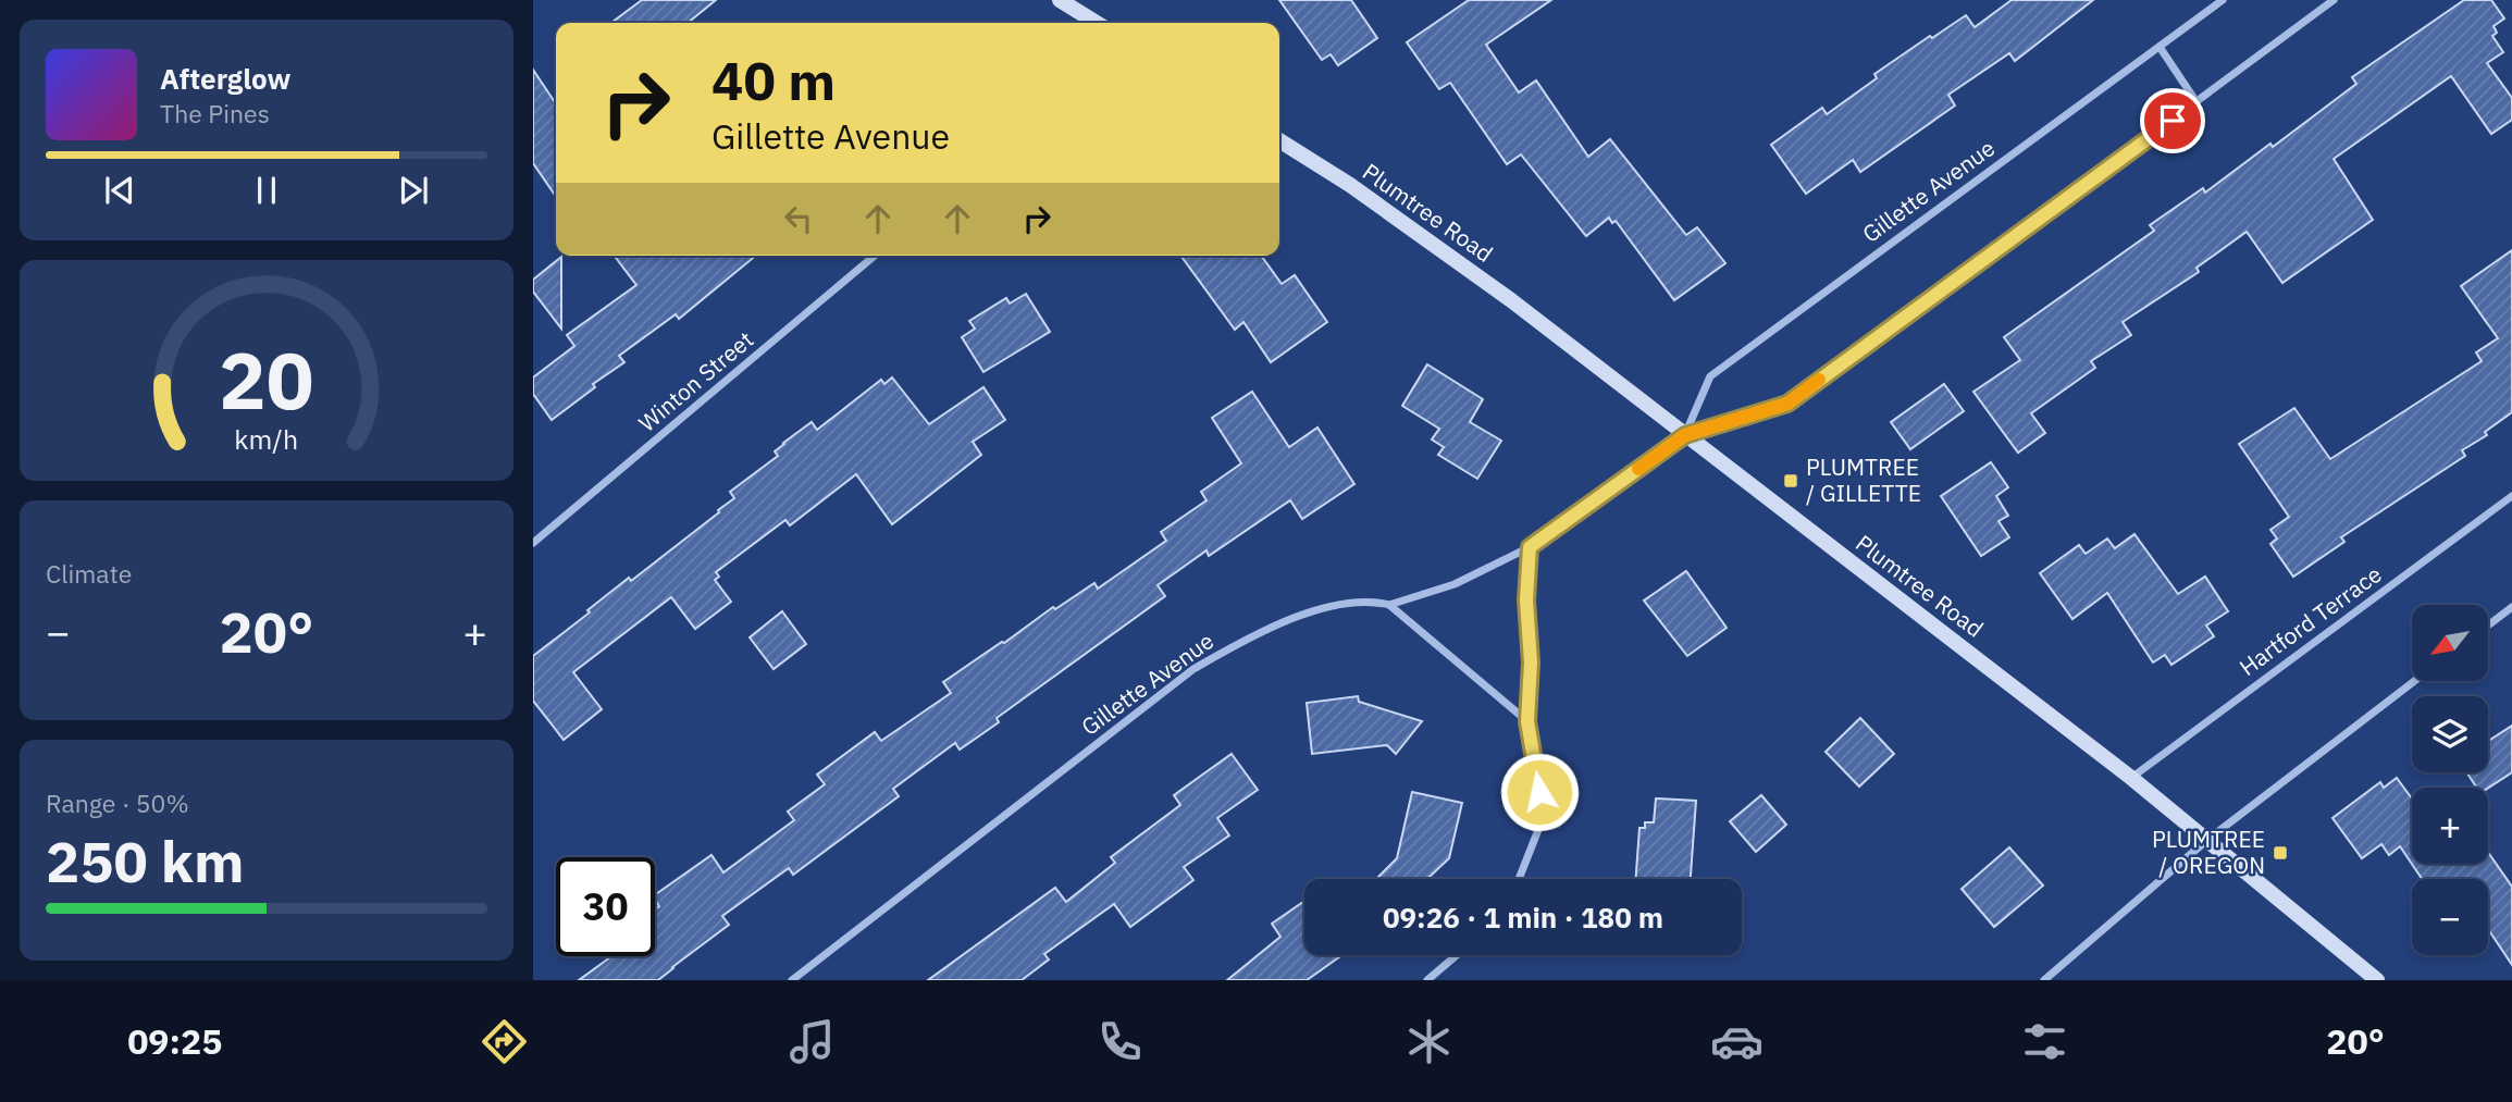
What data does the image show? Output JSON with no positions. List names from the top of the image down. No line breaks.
{"streets":{"street":["Gillette Avenue","Plumtree Road","Winton Street","Hartford Terrace"]},"crossings":[["Gillette Avenue","Plumtree Road"],["Plumtree Road","Hartford Terrace"]],"places":{"transit":["PLUMTREE / GILLETTE","PLUMTREE / OREGON"]},"north":"bottom left","page":{"turn":["40 m","Gillette Avenue"],"song":["Afterglow","The Pines"],"tile":["Climate",["Range · 50%","250 km"]],"heat":["−","20°","+"],"map_buttons":["+","−"],"limit":"30","trip":"09:26 · 1 min · 180 m","tabs":["09:25","20°"],"gauge":["20","km/h"]}}
